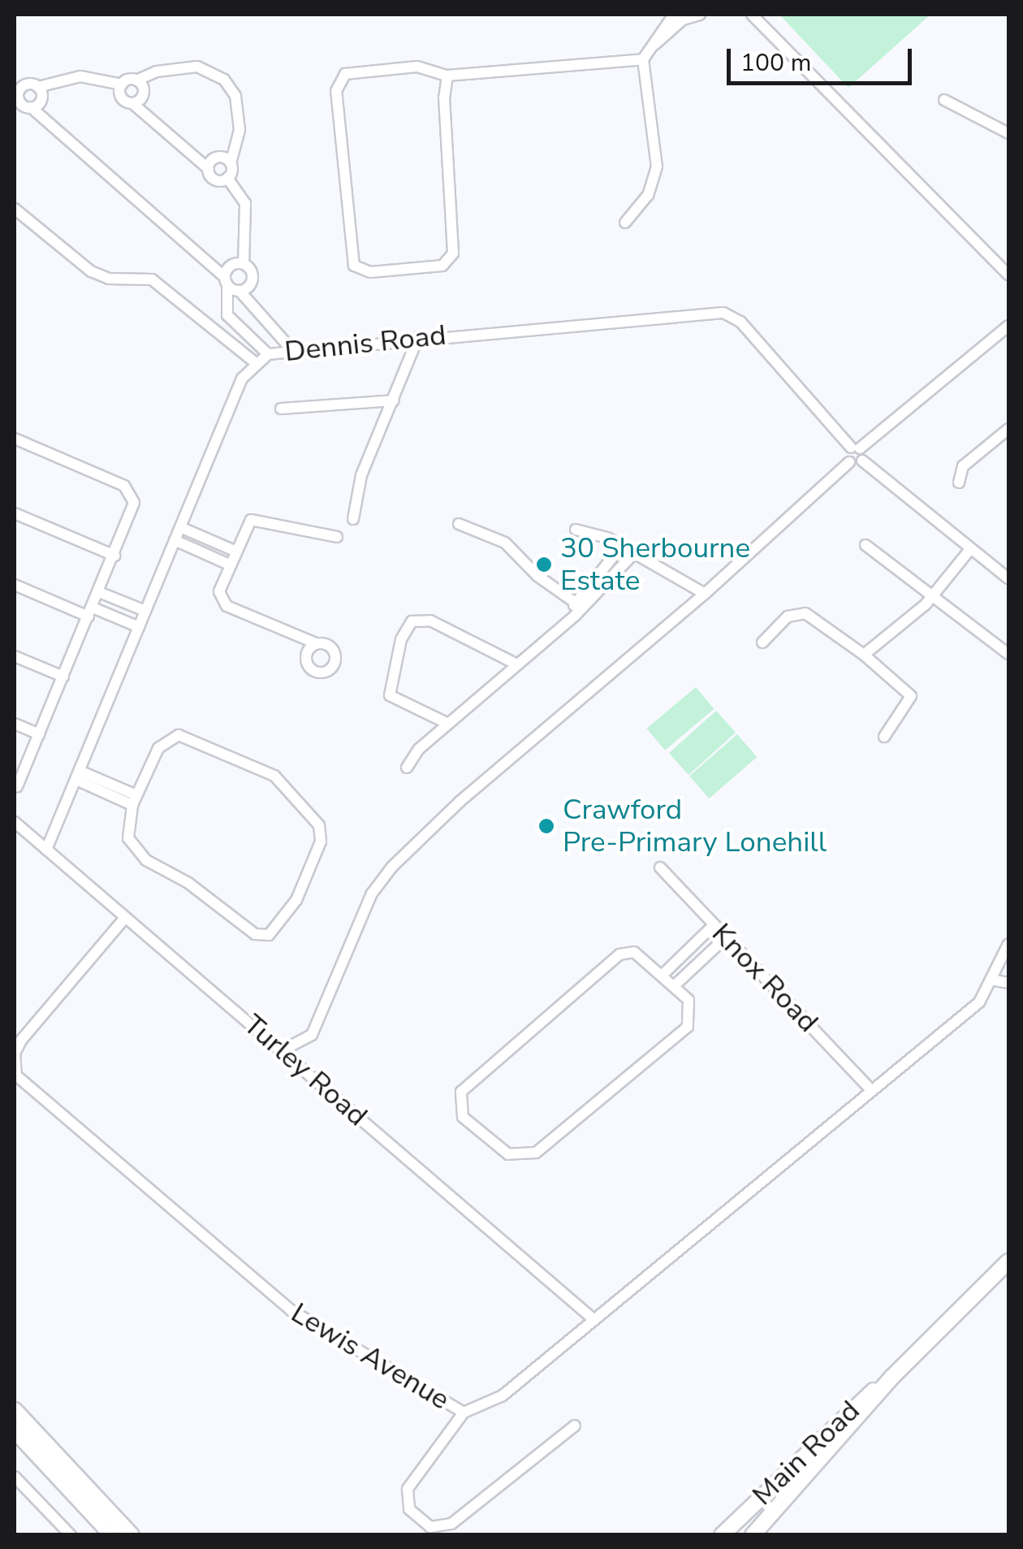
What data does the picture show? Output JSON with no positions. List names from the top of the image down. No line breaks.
{"streets":{"main road":["Main Road"],"street":["Dennis Road","Knox Road","Turley Road","Lewis Avenue"]},"crossings":[["Dennis Road","Turley Road"],["Knox Road","Lewis Avenue"],["Turley Road","Lewis Avenue"]],"places":["30 Sherbourne Estate","Crawford Pre-Primary Lonehill"],"scale_bar":"100 m"}
